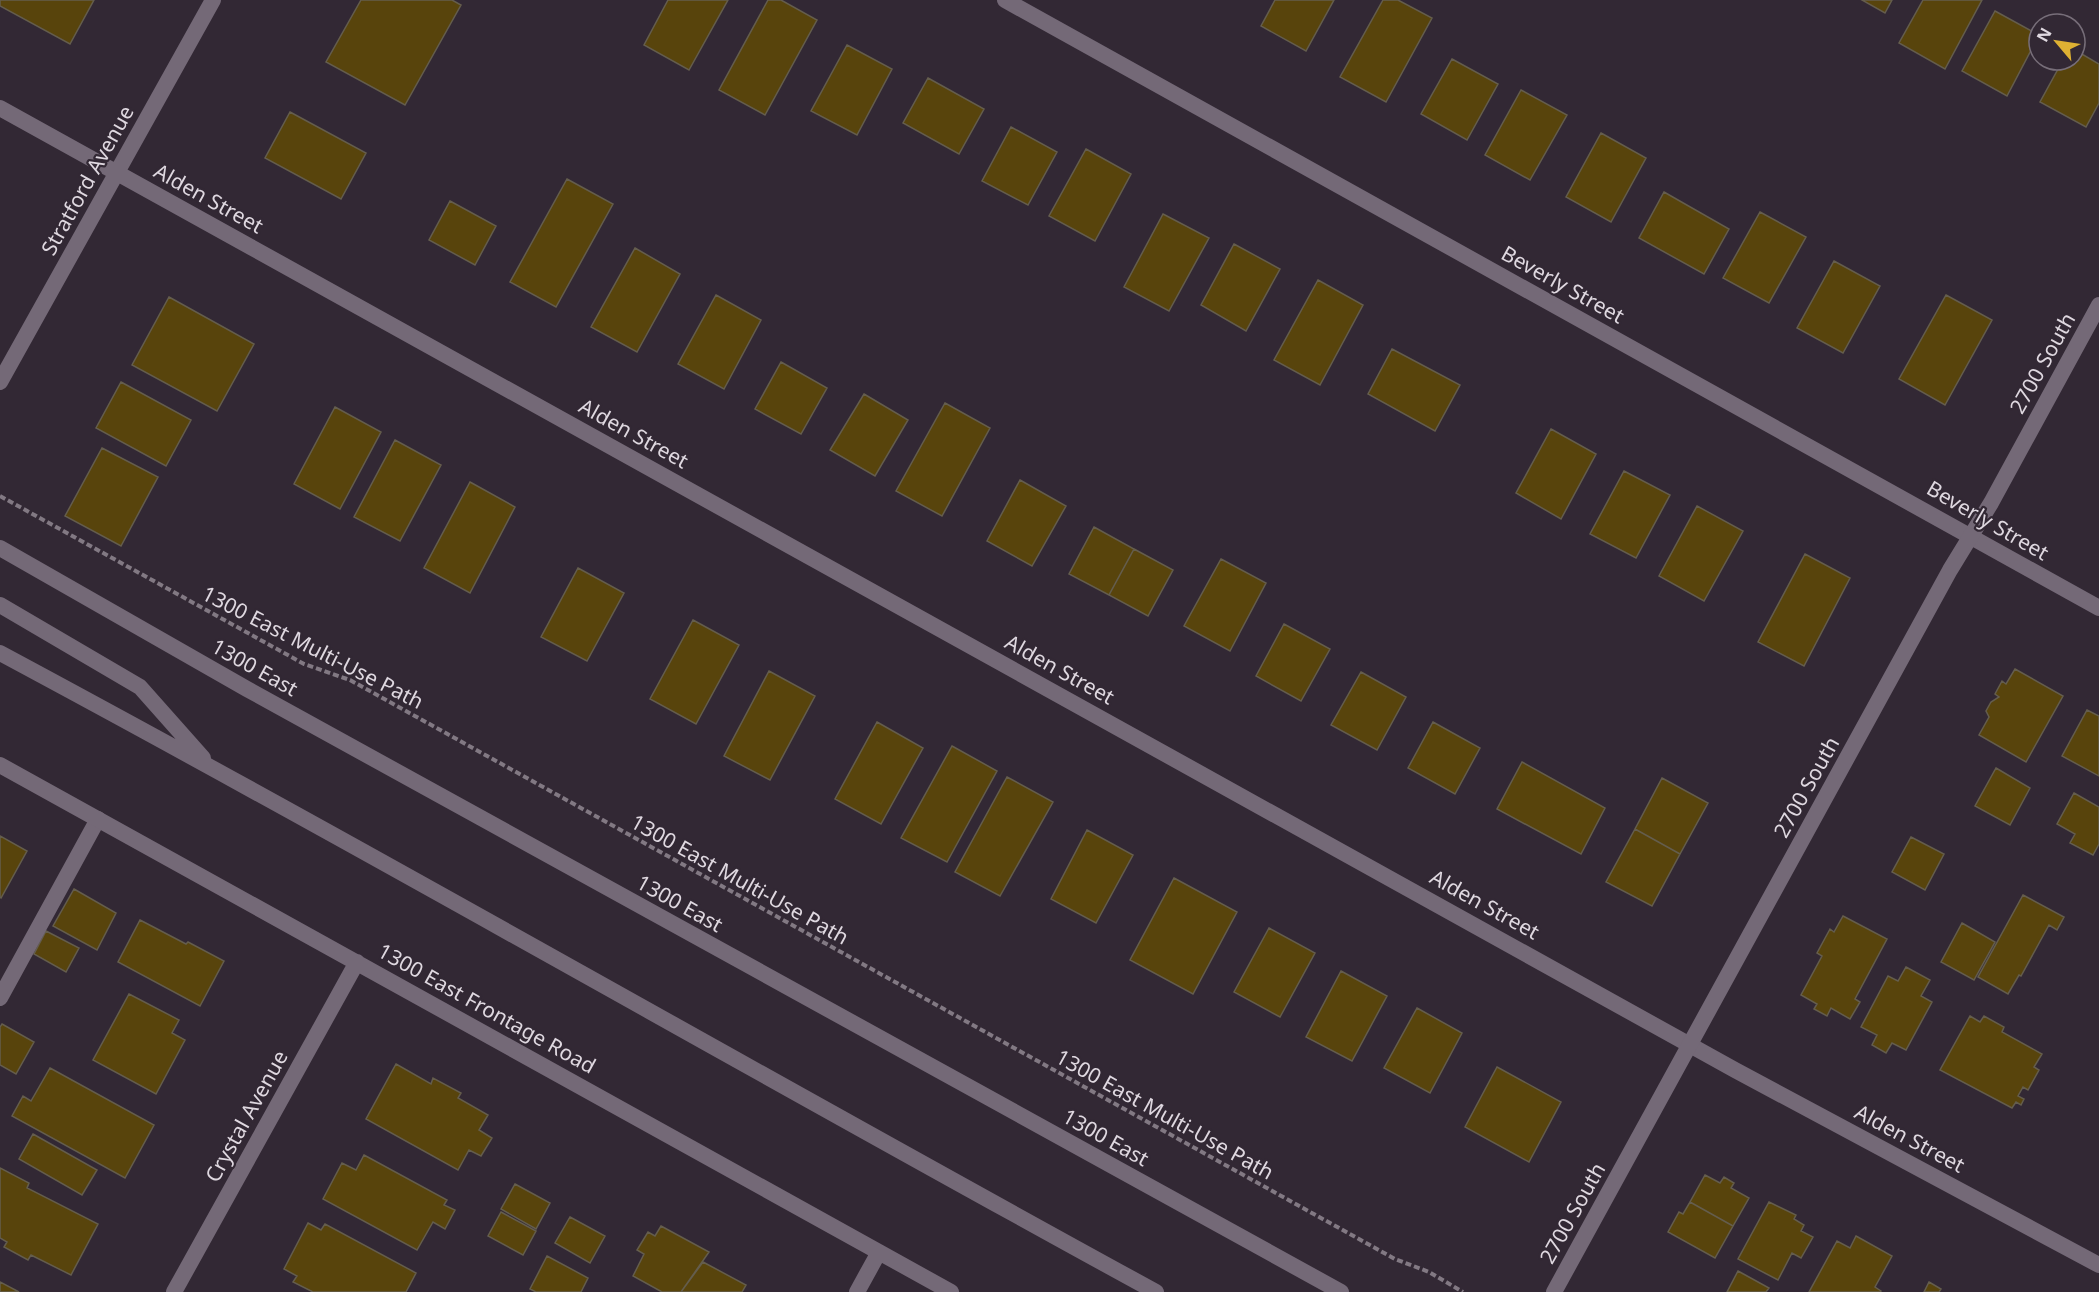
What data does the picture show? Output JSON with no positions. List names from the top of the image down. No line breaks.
{"streets":{"street":["Stratford Avenue","Alden Street","Beverly Street","2700 South","1300 East","1300 East Frontage Road","Crystal Avenue"],"path":["1300 East Multi-Use Path"]},"crossings":[["Stratford Avenue","Alden Street"],["Alden Street","2700 South"],["Beverly Street","2700 South"],["1300 East Frontage Road","Crystal Avenue"]],"north":"top left"}
